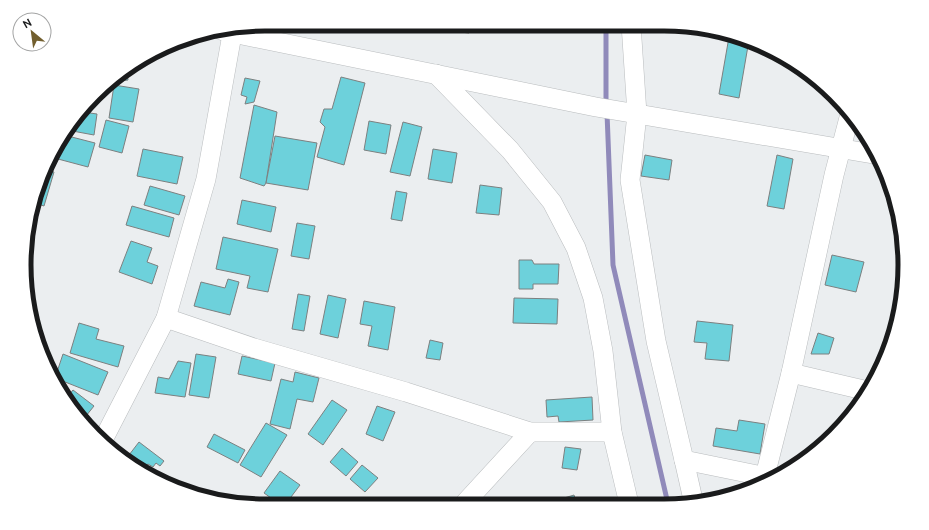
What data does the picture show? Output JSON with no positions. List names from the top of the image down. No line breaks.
{"north":"top left"}
